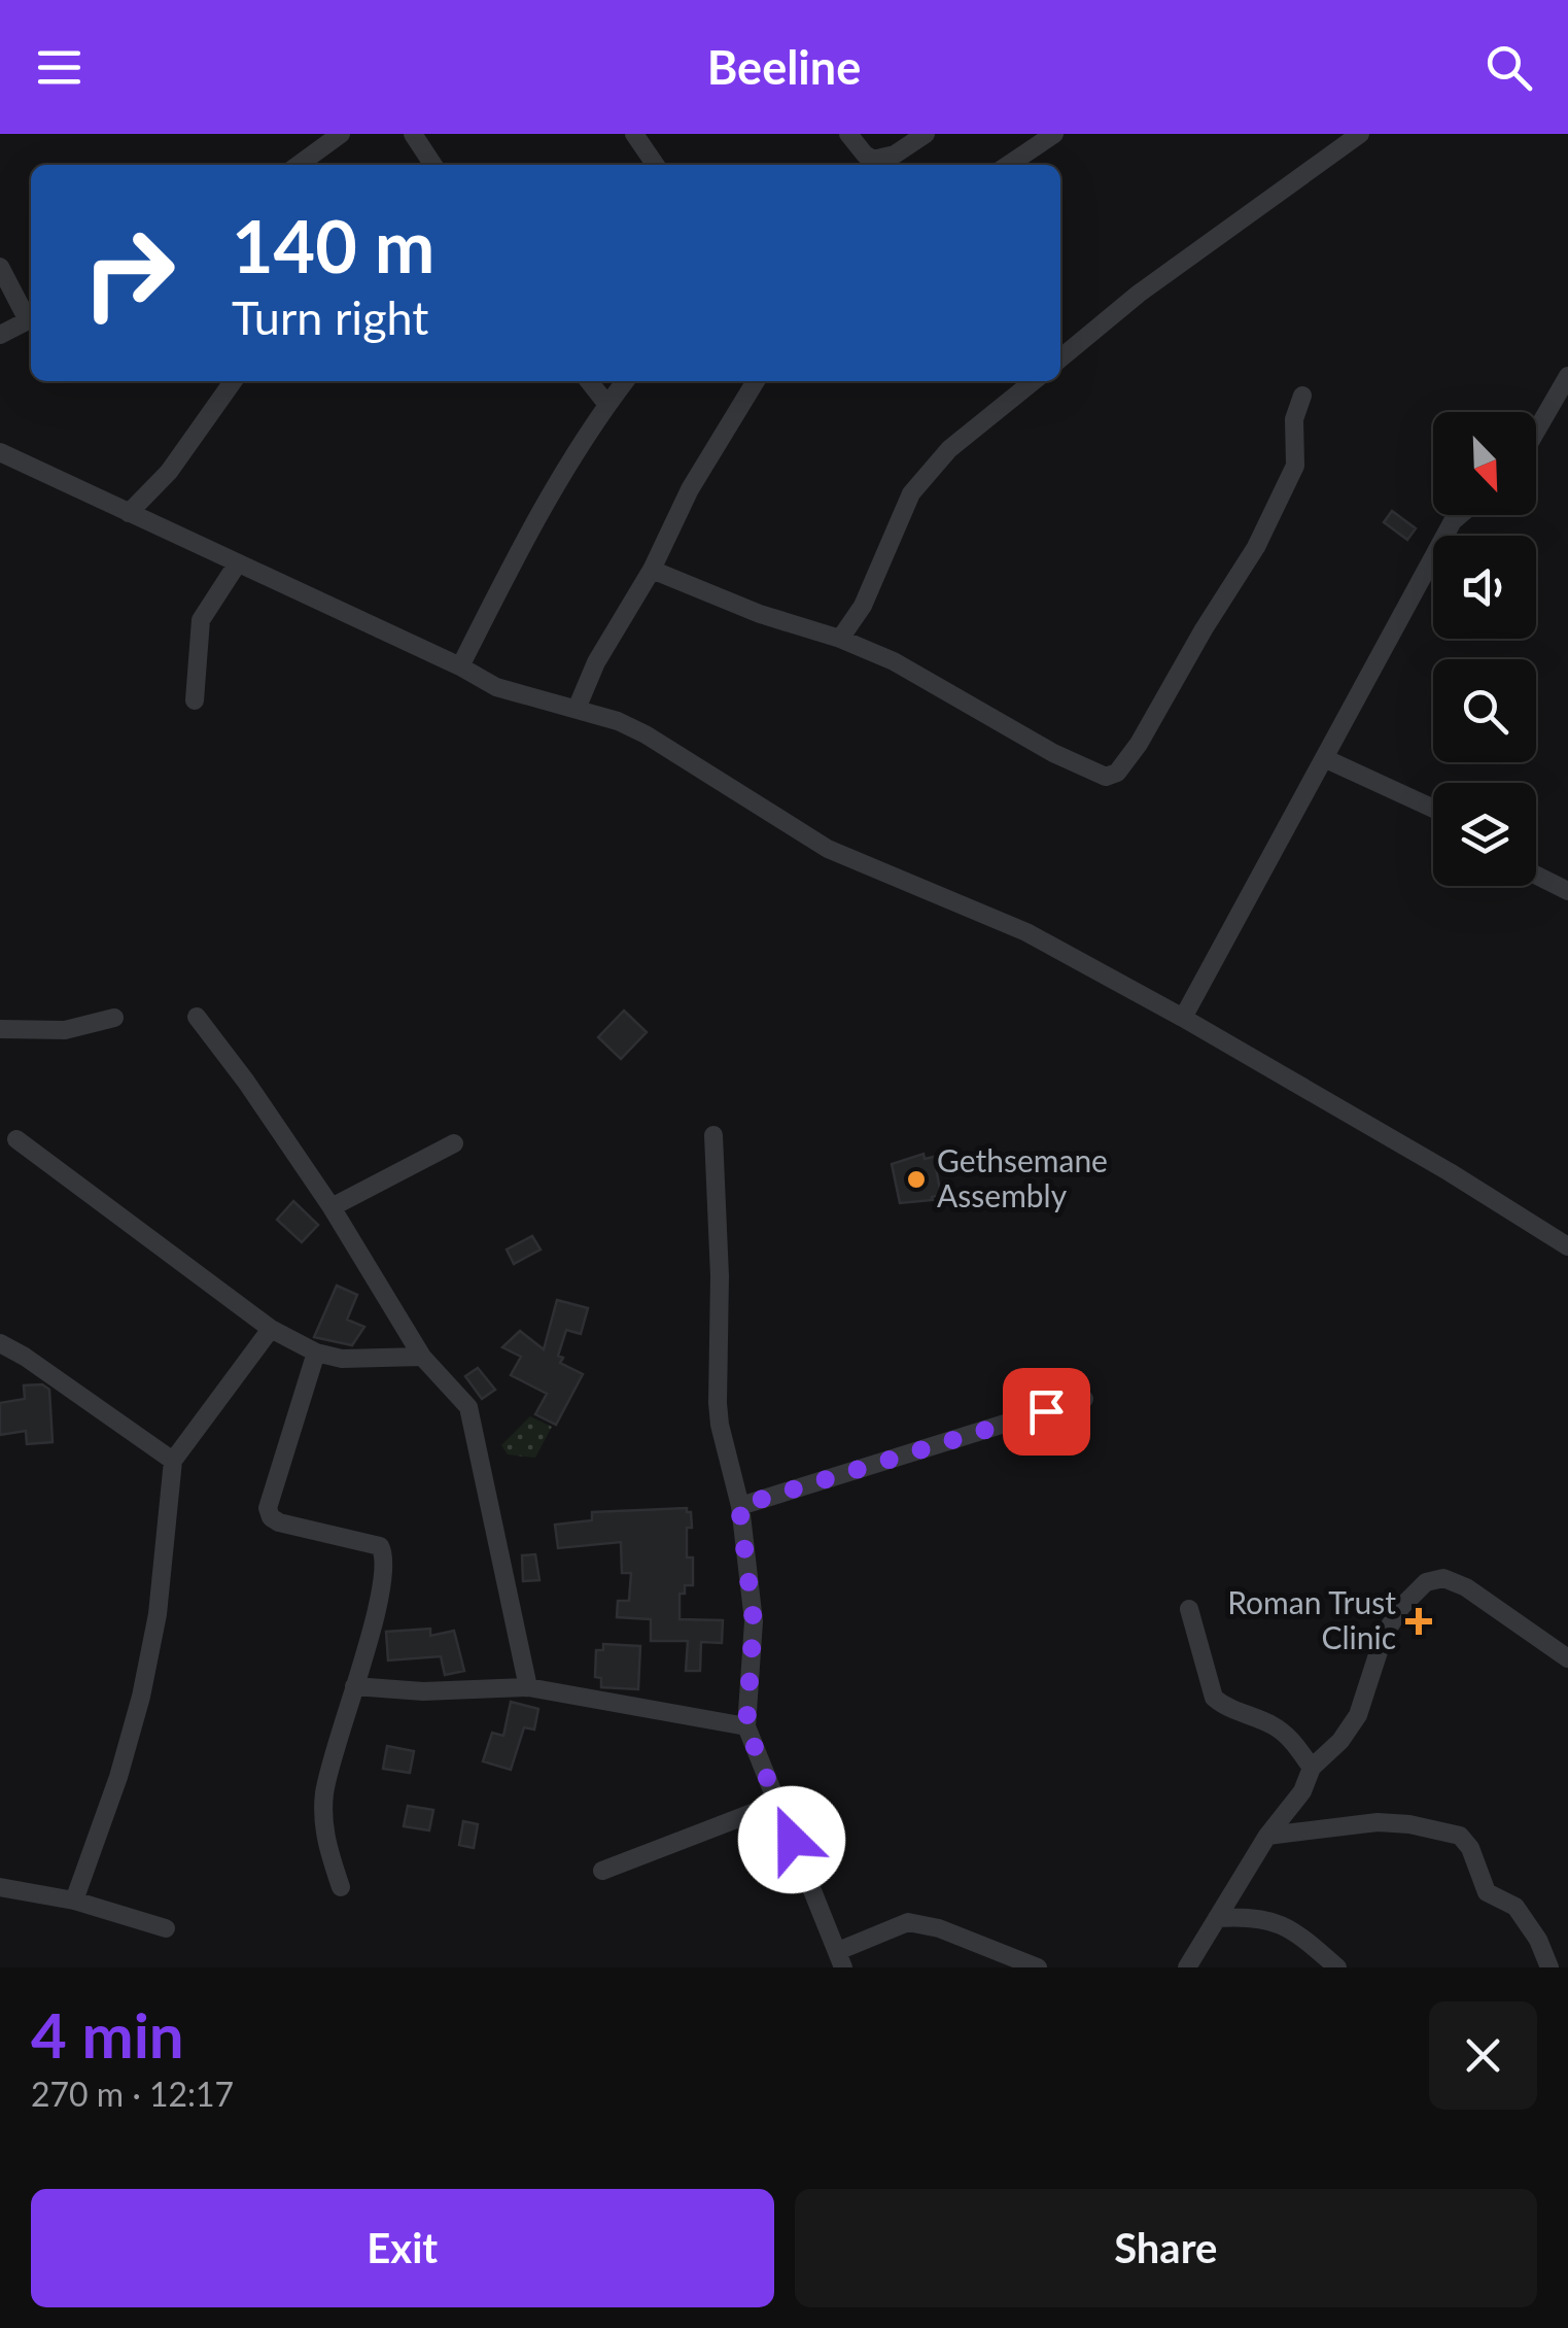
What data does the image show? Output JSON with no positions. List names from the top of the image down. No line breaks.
{"places":{"other":["Gethsemane Assembly"],"health":["Roman Trust Clinic"]},"north":"bottom right","page":{"header":"Beeline","turn":["140 m","Turn right"],"heading":["4 min","270 m · 12:17"],"buttons":["Exit","Share"]}}
